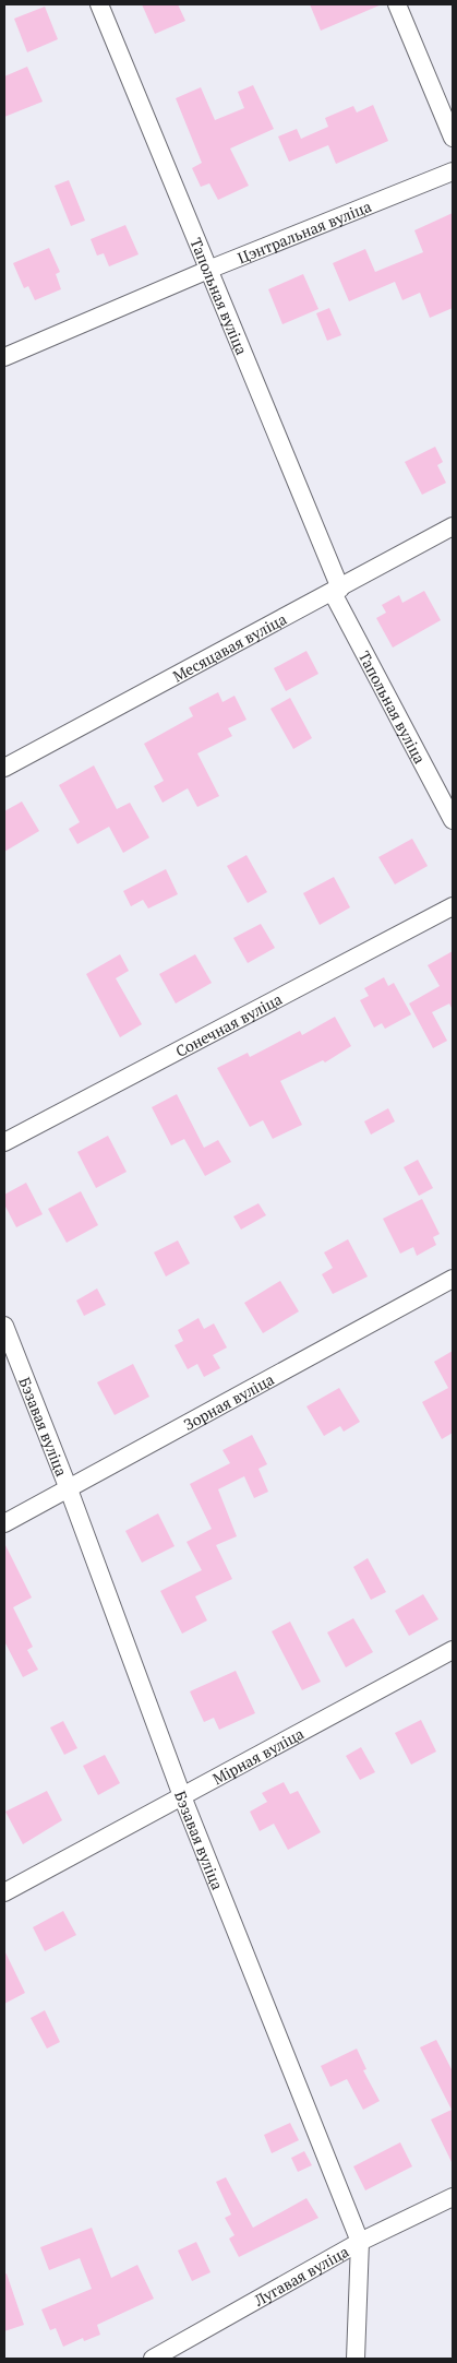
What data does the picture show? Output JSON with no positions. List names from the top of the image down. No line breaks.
{"streets":{"street":["Цэнтральная вуліца","Тапольная вуліца","Месяцавая вуліца","Сонечная вуліца","Зорная вуліца","Бэзавая вуліца","Мірная вуліца","Лугавая вуліца"]},"crossings":[["Цэнтральная вуліца","Тапольная вуліца"],["Тапольная вуліца","Месяцавая вуліца"],["Зорная вуліца","Бэзавая вуліца"],["Бэзавая вуліца","Мірная вуліца"],["Бэзавая вуліца","Лугавая вуліца"]]}
